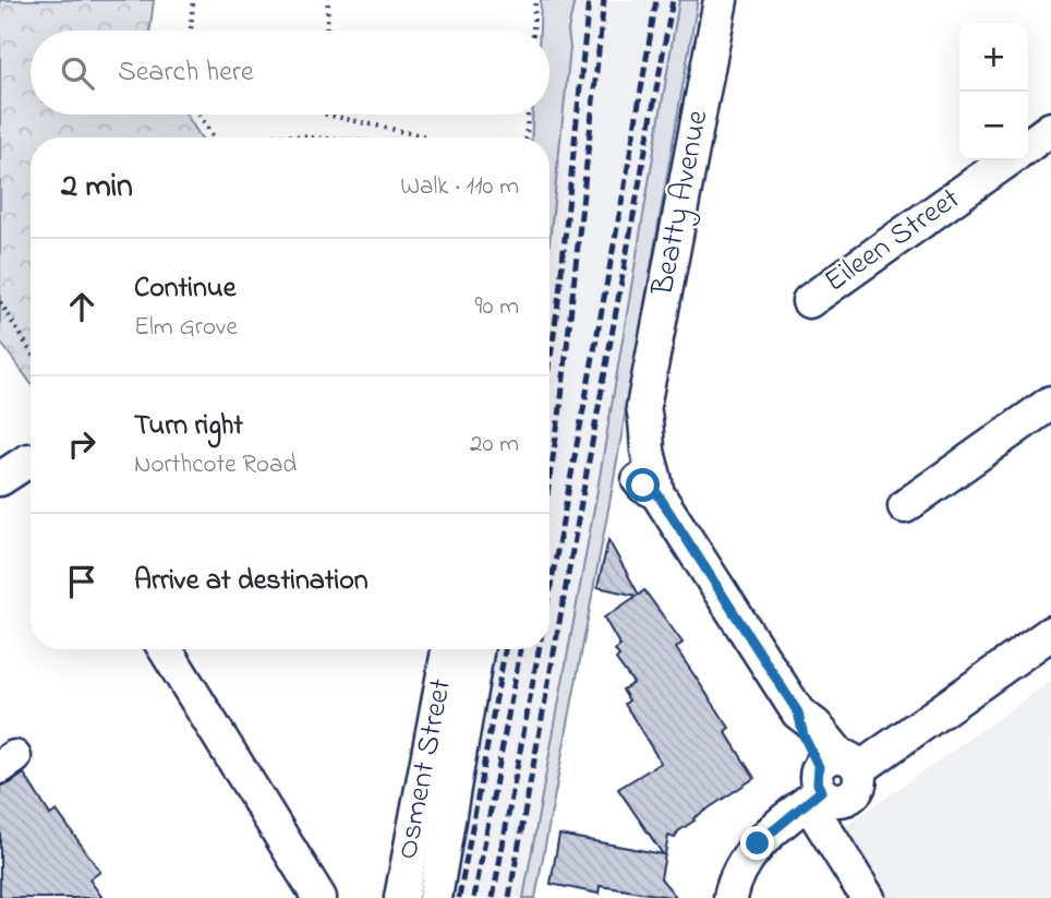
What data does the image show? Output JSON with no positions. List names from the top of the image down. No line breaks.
{"streets":{"street":["Beatty Avenue","Eileen Street","Osment Street"]},"page":{"map_buttons":["+","−"],"search":"Search here","heading":["2 min","Walk · 110 m"],"list":[["Continue","Elm Grove","90 m"],["Turn right","Northcote Road","20 m"],"Arrive at destination"]}}
